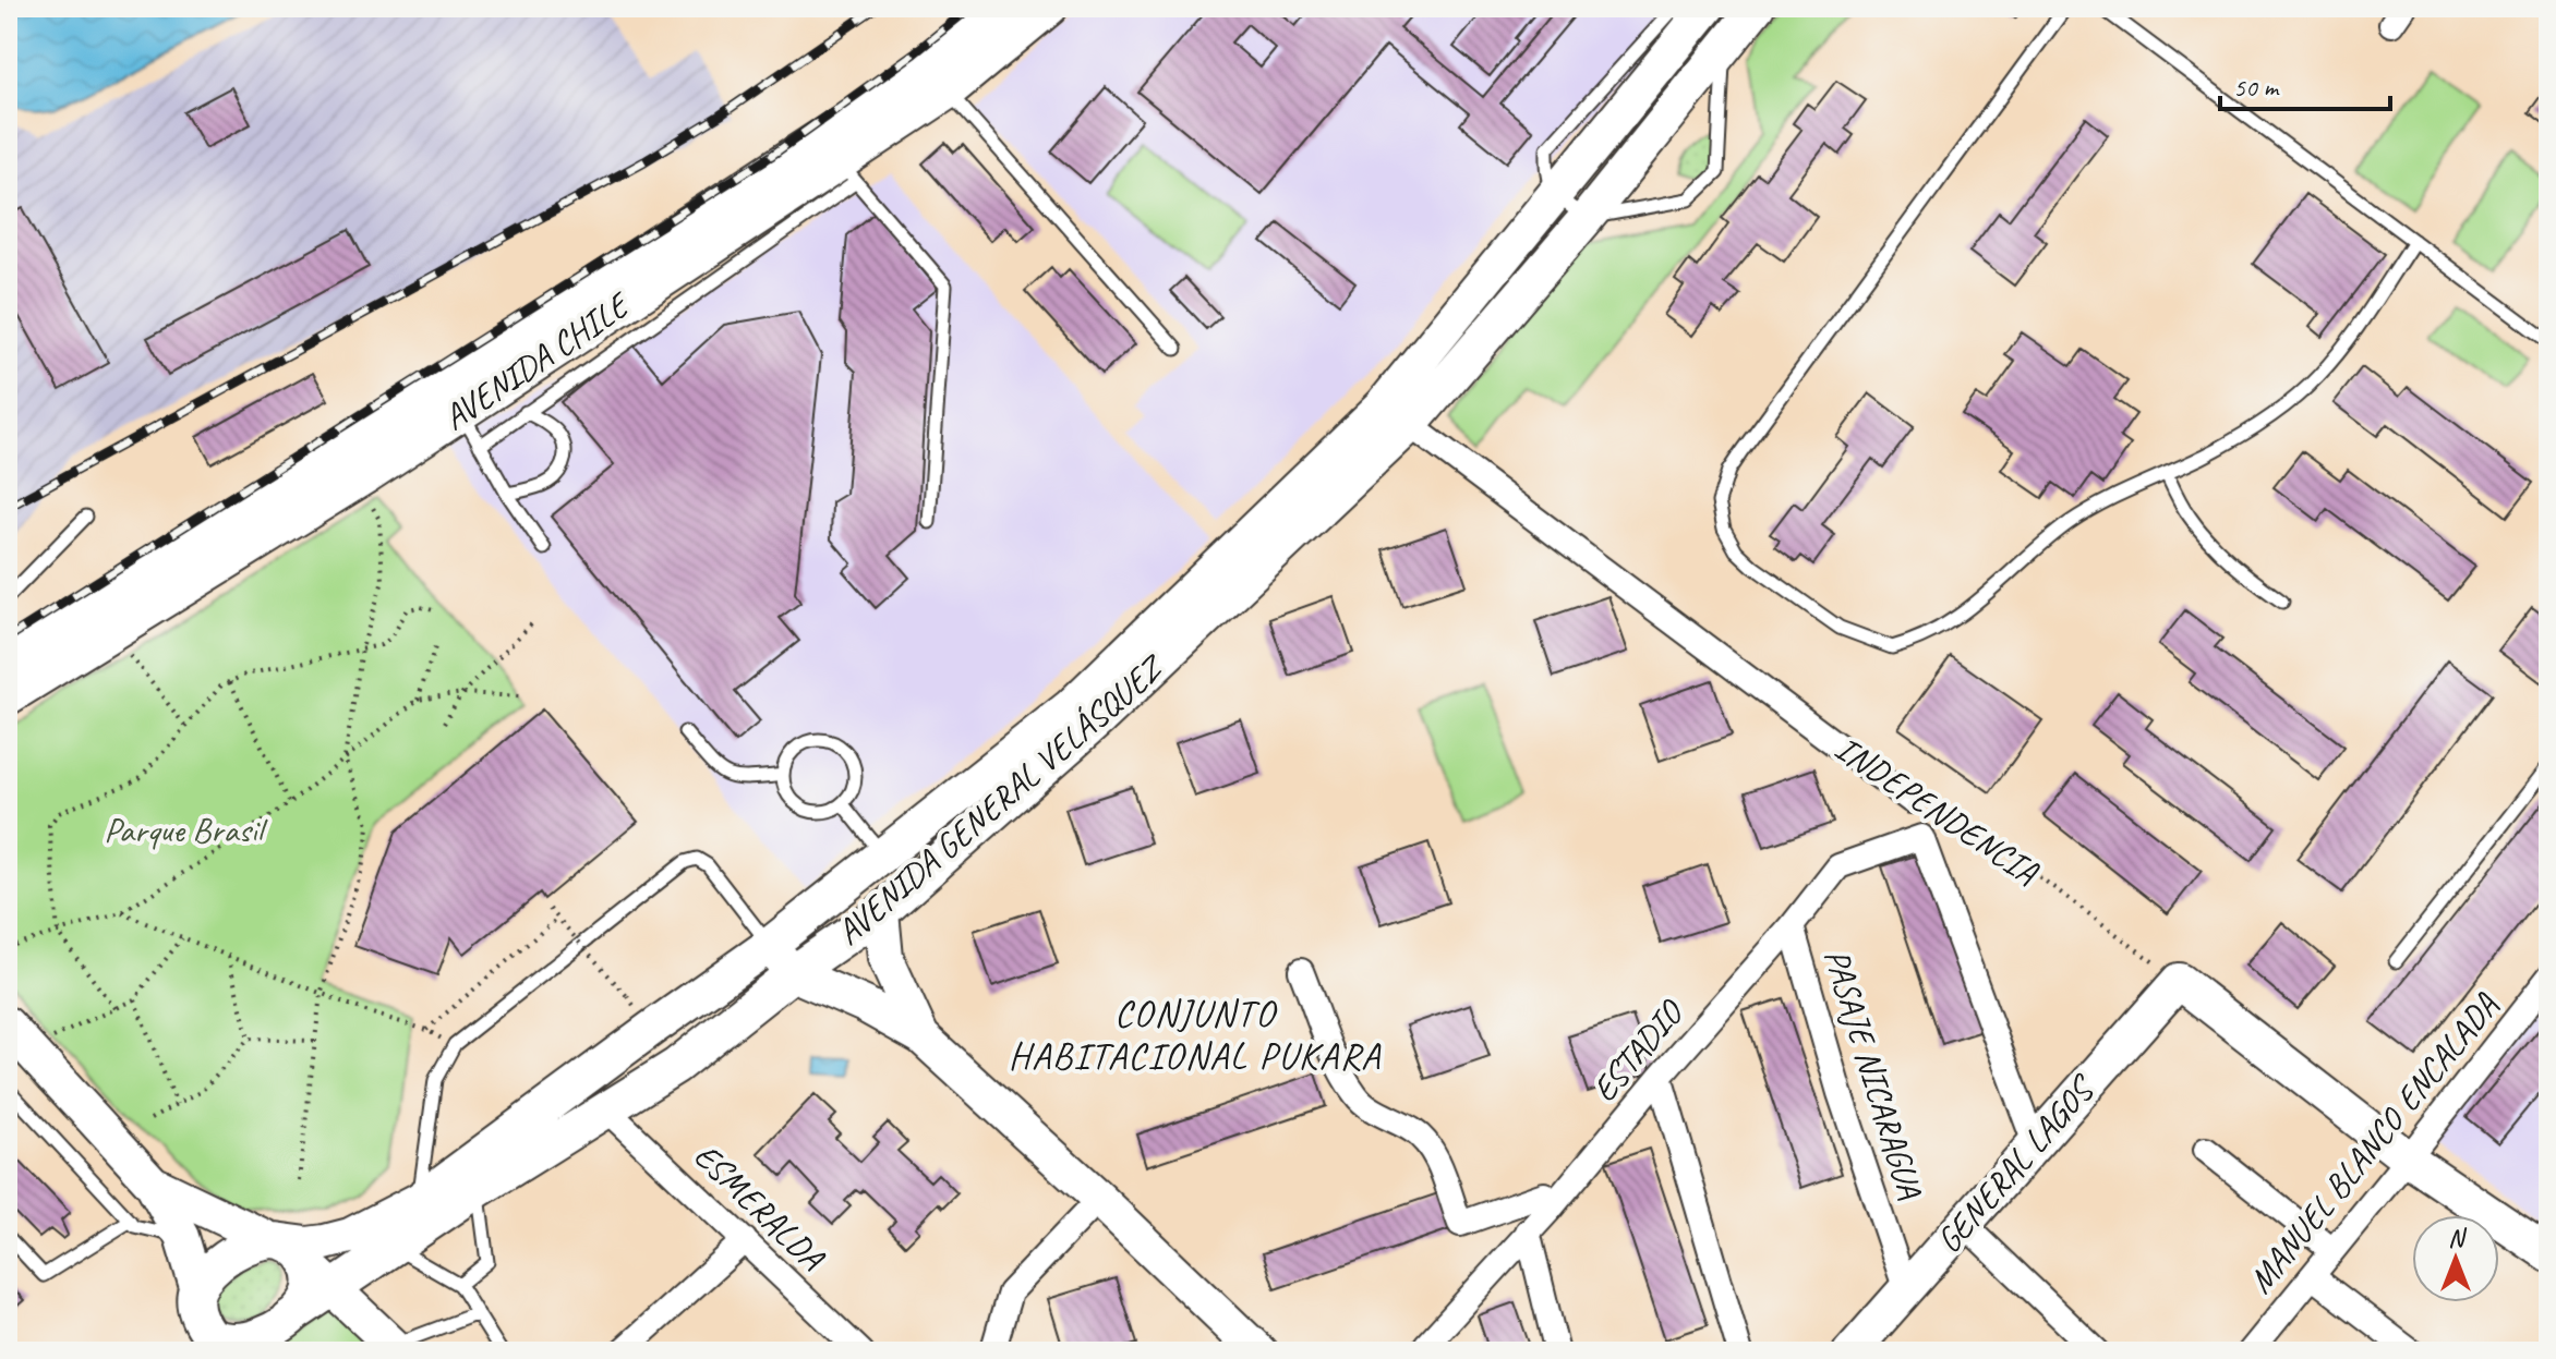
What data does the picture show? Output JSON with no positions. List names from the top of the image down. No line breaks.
{"streets":{"main road":["AVENIDA CHILE","AVENIDA GENERAL VELÁSQUEZ","GENERAL LAGOS"],"street":["INDEPENDENCIA","ESTADIO","PASAJE NICARAGUA","MANUEL BLANCO ENCALADA","ESMERALDA"]},"crossings":[["AVENIDA GENERAL VELÁSQUEZ","INDEPENDENCIA"],["AVENIDA GENERAL VELÁSQUEZ","ESMERALDA"],["INDEPENDENCIA","GENERAL LAGOS"],["ESTADIO","PASAJE NICARAGUA"],["ESTADIO","GENERAL LAGOS"],["PASAJE NICARAGUA","GENERAL LAGOS"]],"districts":["CONJUNTO HABITACIONAL PUKARA"],"parks":["Parque Brasil"],"scale_bar":"50 m","north":"top"}
